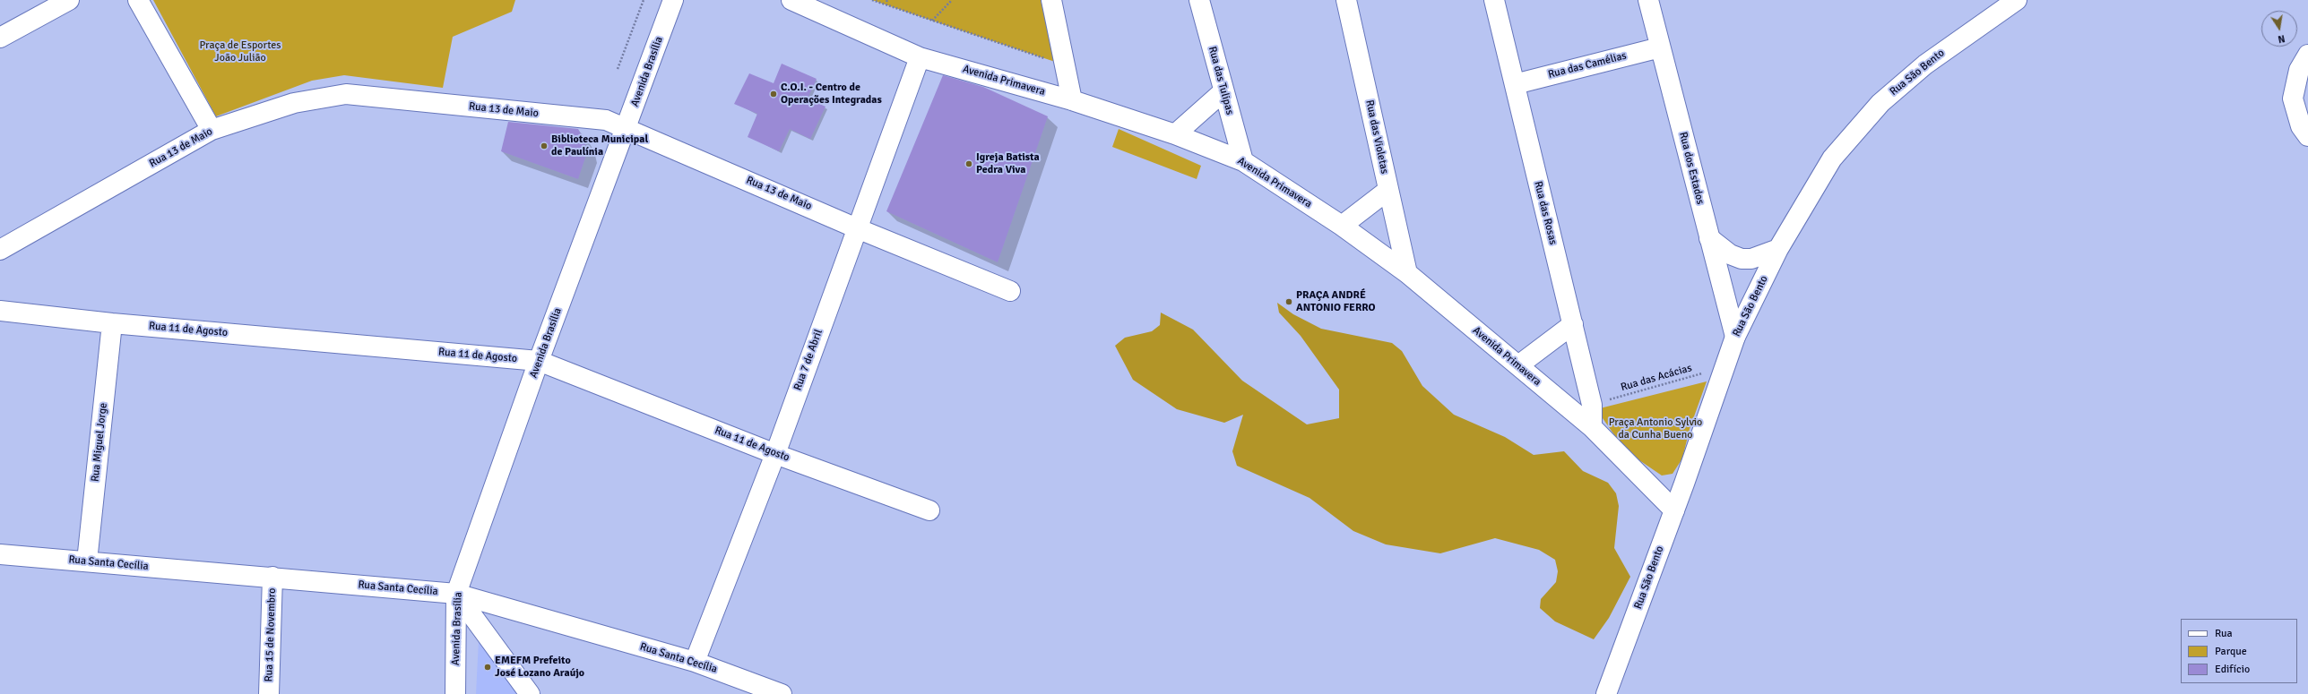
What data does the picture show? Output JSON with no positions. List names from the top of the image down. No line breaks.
{"streets":{"street":["Rua das Camélias","Avenida Brasília","Rua São Bento","Avenida Primavera","Rua das Tulipas","Rua 13 de Maio","Rua das Violetas","Rua dos Estados","Rua das Rosas","Rua 11 de Agosto","Rua 7 de Abril","Rua Miguel Jorge","Rua Santa Cecília","Rua 15 de Novembro"],"path":["Rua das Acácias"]},"crossings":[["Rua das Camélias","Rua dos Estados"],["Rua das Camélias","Rua das Rosas"],["Avenida Brasília","Rua 13 de Maio"],["Avenida Brasília","Rua 11 de Agosto"],["Avenida Brasília","Rua Santa Cecília"],["Rua São Bento","Avenida Primavera"],["Rua São Bento","Rua dos Estados"],["Rua São Bento","Rua das Acácias"],["Avenida Primavera","Rua das Tulipas"],["Avenida Primavera","Rua das Violetas"],["Avenida Primavera","Rua das Rosas"],["Avenida Primavera","Rua 7 de Abril"],["Rua 13 de Maio","Rua 7 de Abril"],["Rua das Rosas","Rua das Acácias"],["Rua 11 de Agosto","Rua 7 de Abril"],["Rua 11 de Agosto","Rua Miguel Jorge"],["Rua 7 de Abril","Rua Santa Cecília"],["Rua Miguel Jorge","Rua Santa Cecília"],["Rua Santa Cecília","Rua 15 de Novembro"]],"parks":["Praça de Esportes João Julião","Praça Antonio Sylvio da Cunha Bueno"],"places":["C.O.I. - Centro de Operações Integradas","Biblioteca Municipal de Paulínia","Igreja Batista Pedra Viva","PRAÇA ANDRÉ ANTONIO FERRO","EMEFM Prefeito José Lozano Araújo"],"legend":["Rua","Parque","Edifício"],"north":"bottom"}
